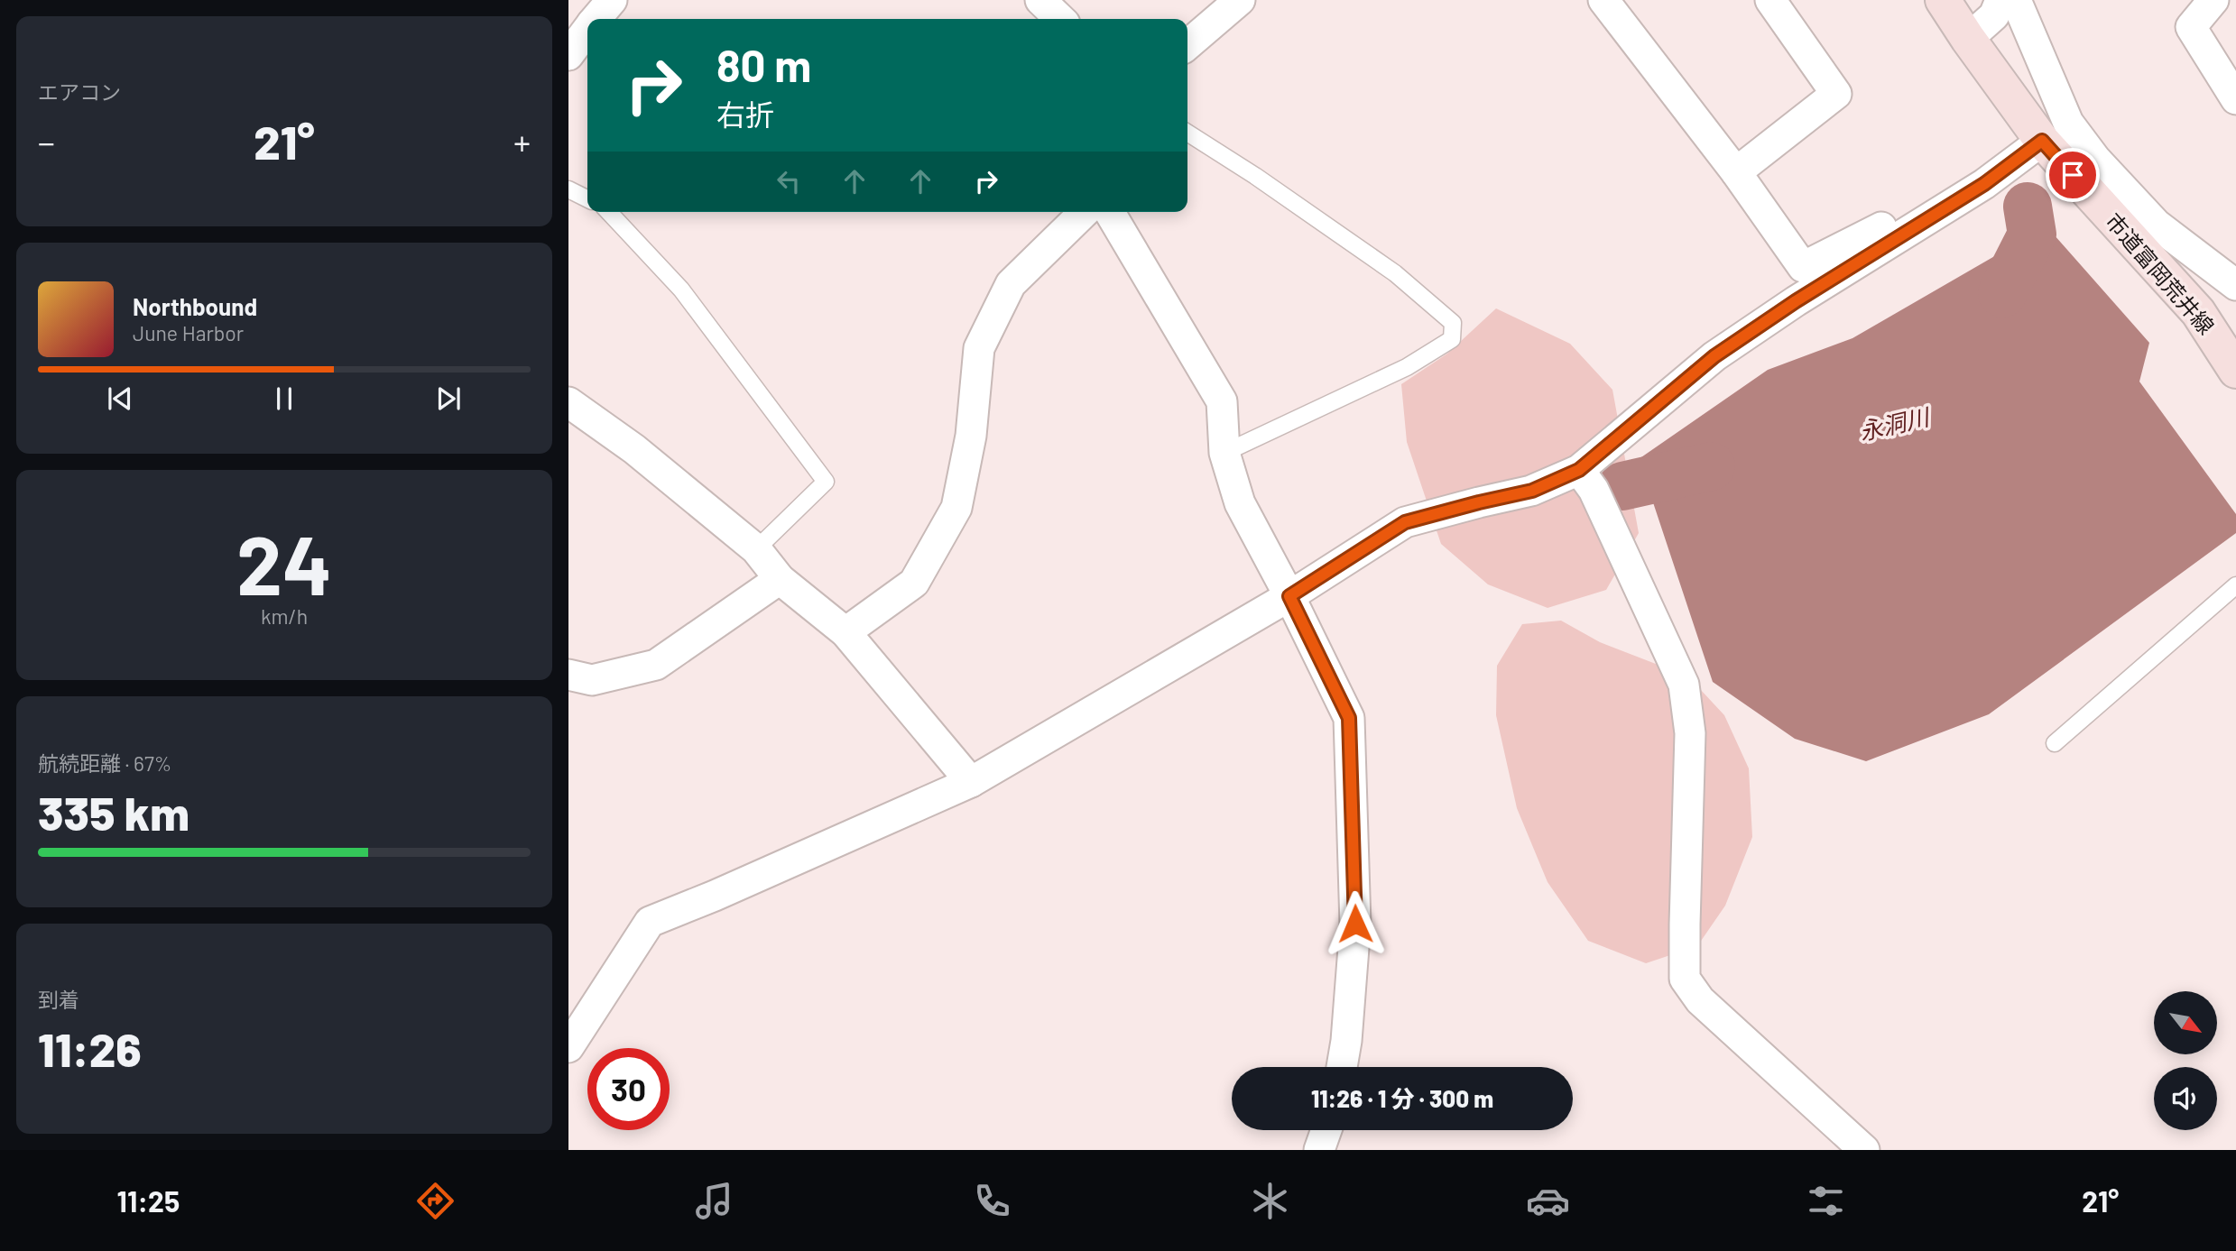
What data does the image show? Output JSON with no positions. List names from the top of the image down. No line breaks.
{"streets":{"street":["市道富岡荒井線"]},"water":["永洞川"],"north":"bottom right","page":{"tile":["エアコン",["24","km/h"],["航続距離 · 67%","335 km"],["到着","11:26"]],"turn":["80 m","右折"],"heat":["−","21°","+"],"song":["Northbound","June Harbor"],"limit":"30","trip":"11:26 · 1 分 · 300 m","tabs":["11:25","21°"]}}
